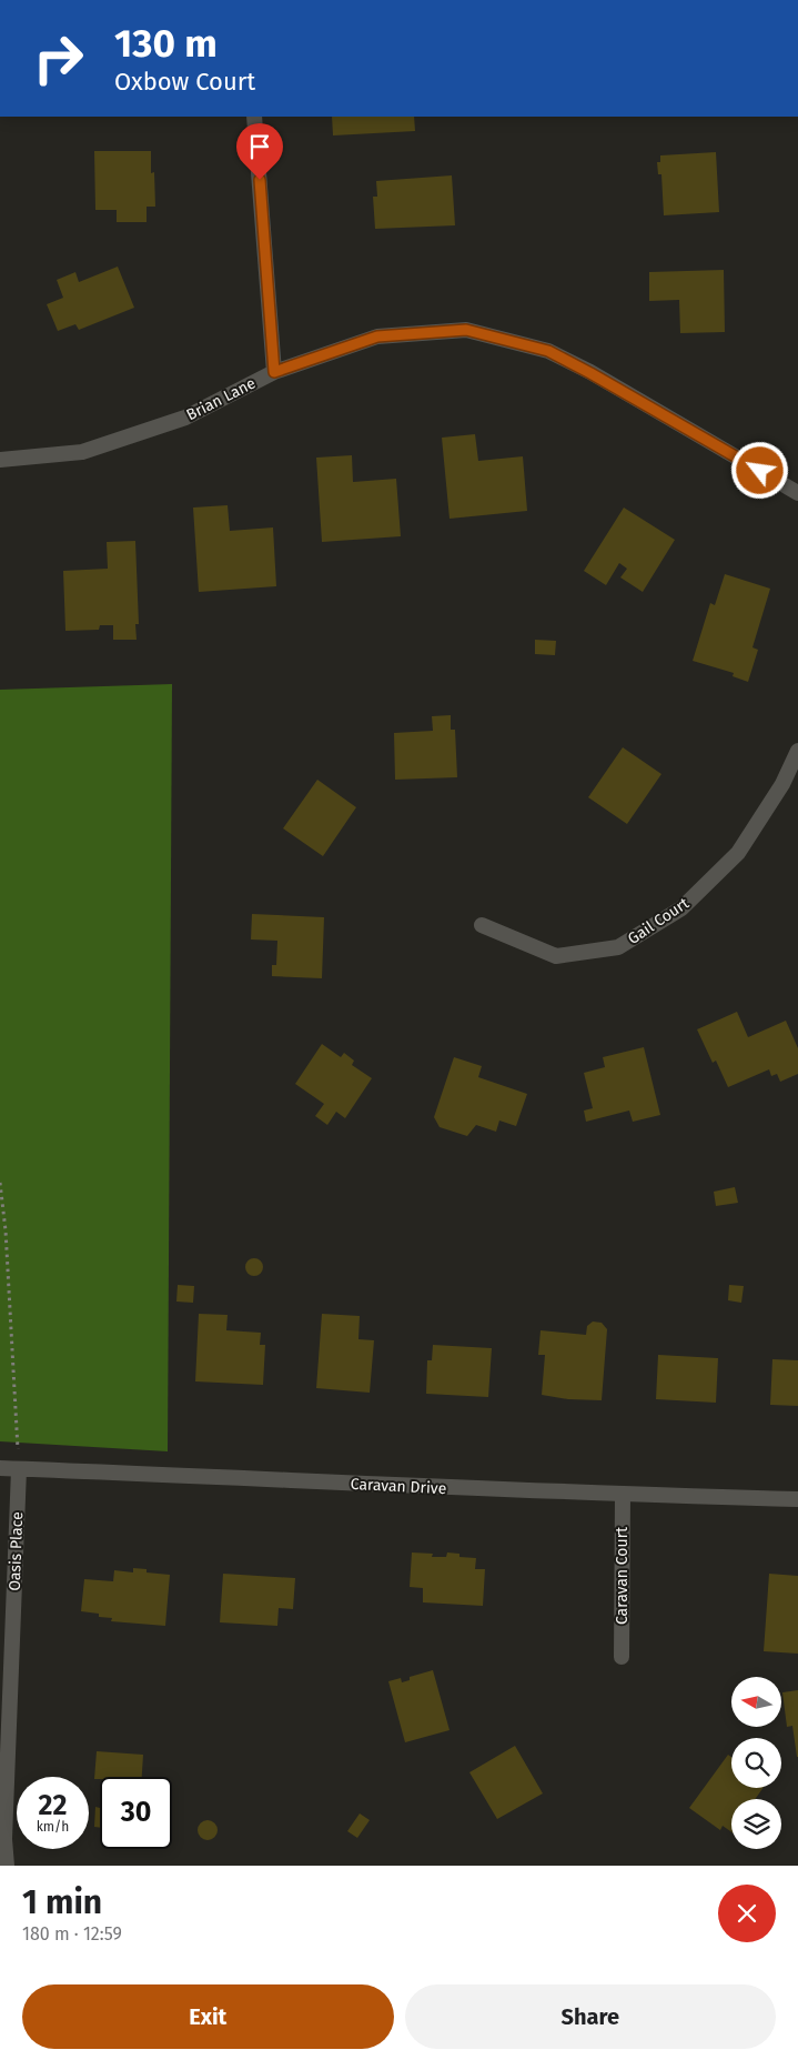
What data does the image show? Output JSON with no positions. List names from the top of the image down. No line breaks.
{"streets":{"street":["Brian Lane","Gail Court","Caravan Drive","Oasis Place","Caravan Court"]},"crossings":[["Caravan Drive","Oasis Place"],["Caravan Drive","Caravan Court"]],"north":"left","page":{"turn":["130 m","Oxbow Court"],"speed":"22 km/h","limit":"30","heading":["1 min","180 m · 12:59"],"buttons":["Exit","Share"]}}
